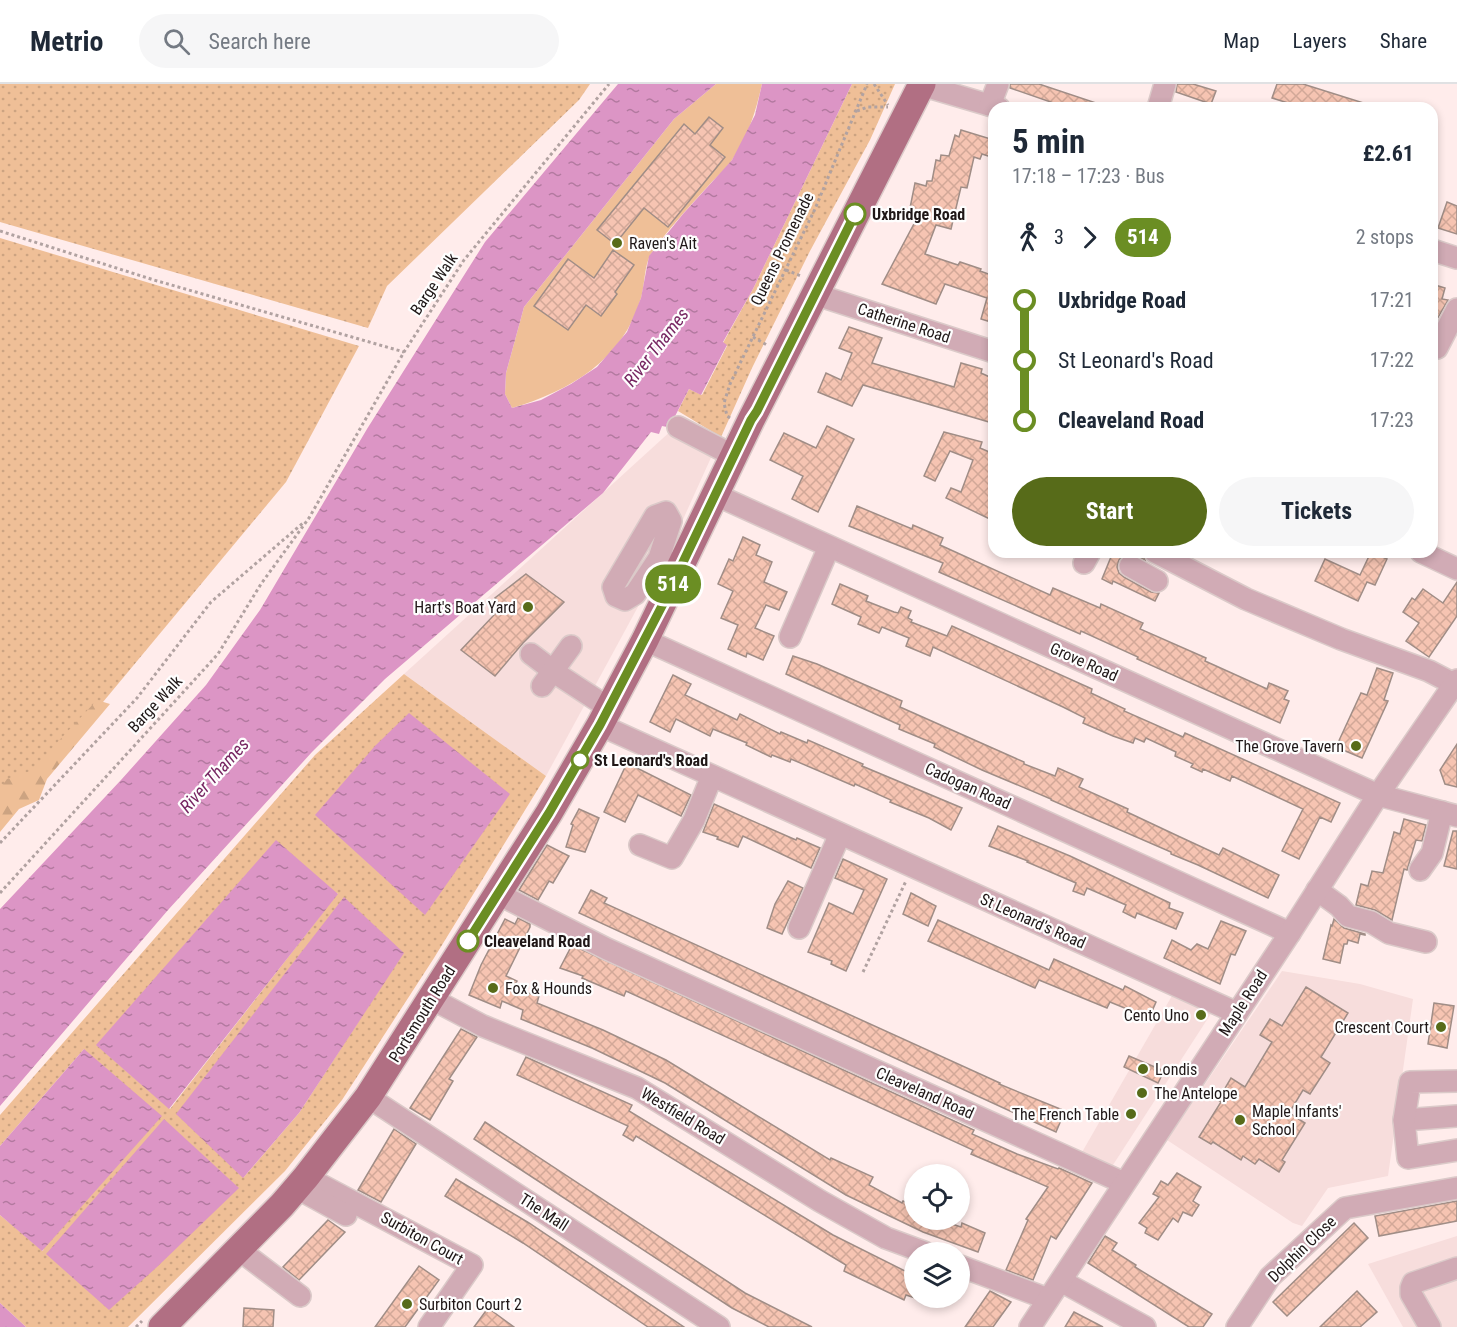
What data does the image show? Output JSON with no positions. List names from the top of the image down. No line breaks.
{"streets":{"main road":["Portsmouth Road"],"street":["Catherine Road","Grove Road","Cadogan Road","St Leonard's Road","Maple Road","Cleaveland Road","Westfield Road","The Mall","Surbiton Court","Dolphin Close"],"path":["Queens Promenade","Barge Walk"]},"crossings":[["Catherine Road","Portsmouth Road"],["Grove Road","Maple Road"],["Grove Road","Portsmouth Road"],["Cadogan Road","Maple Road"],["Cadogan Road","Portsmouth Road"],["St Leonard's Road","Maple Road"],["St Leonard's Road","Portsmouth Road"],["Maple Road","Cleaveland Road"],["Portsmouth Road","Cleaveland Road"],["Portsmouth Road","Westfield Road"],["Portsmouth Road","The Mall"],["Portsmouth Road","Surbiton Court"]],"water":["River Thames"],"places":["Uxbridge Road","Raven's Ait","Hart's Boat Yard","The Grove Tavern","St Leonard's Road","Cleaveland Road","Fox & Hounds","Cento Uno","Crescent Court","Londis","The Antelope","The French Table","Maple Infants' School","Surbiton Court 2"],"lines":["bus line 514"],"page":{"header":"Metrio","search":"Search here","nav":["Map","Layers","Share"],"on_map":"514","heading":["5 min","17:18 – 17:23 · Bus","£2.61"],"legs":["3","514","2 stops"],"list":[{"name":"Uxbridge Road","value":"17:21"},{"name":"St Leonard's Road","value":"17:22"},{"name":"Cleaveland Road","value":"17:23"}],"buttons":["Start","Tickets"]}}
